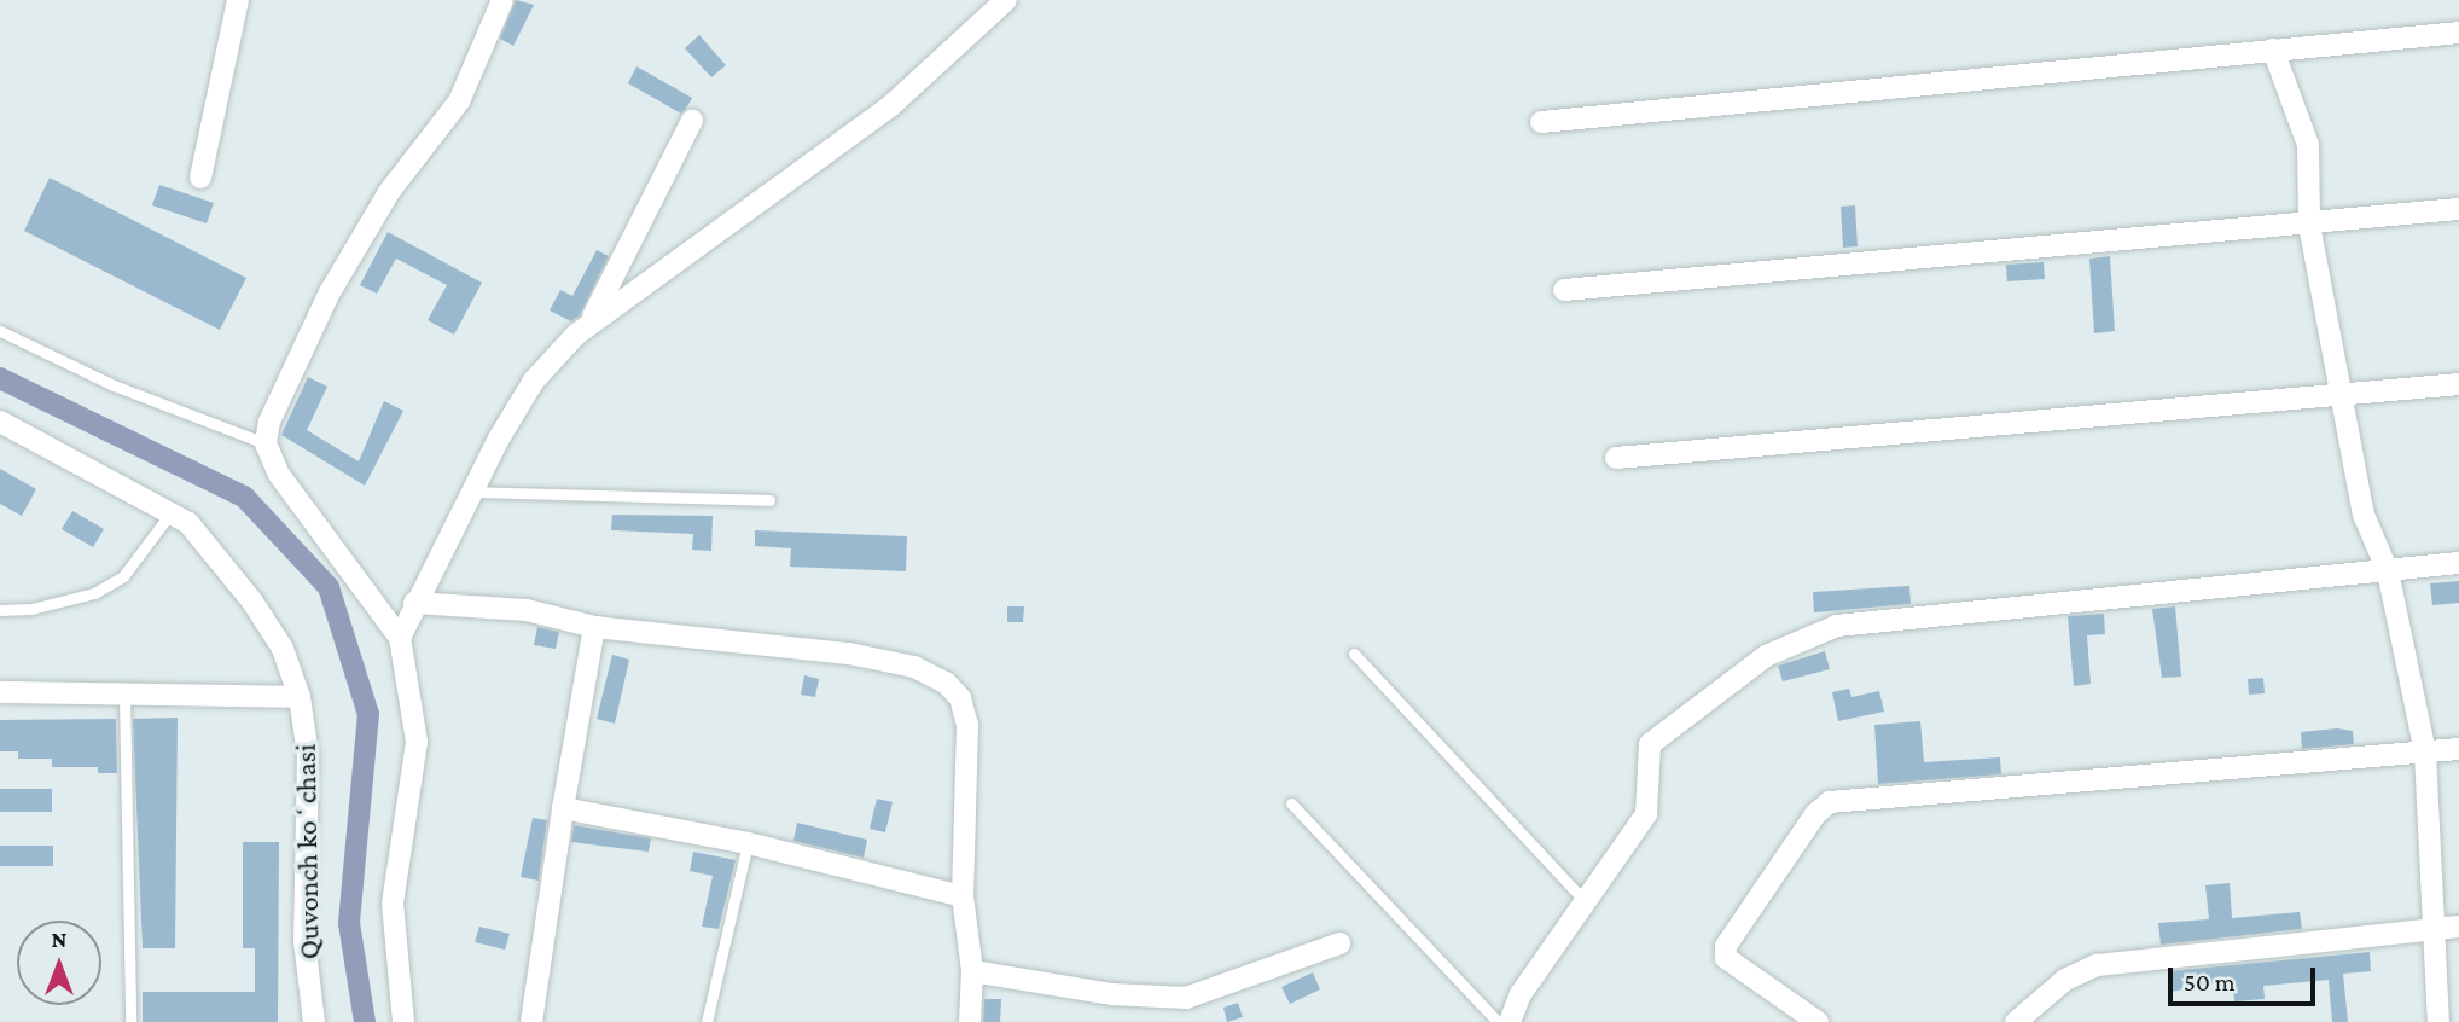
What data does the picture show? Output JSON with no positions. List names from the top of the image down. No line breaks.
{"streets":{"street":["Quvonch koʻchasi"]},"scale_bar":"50 m","north":"top"}
